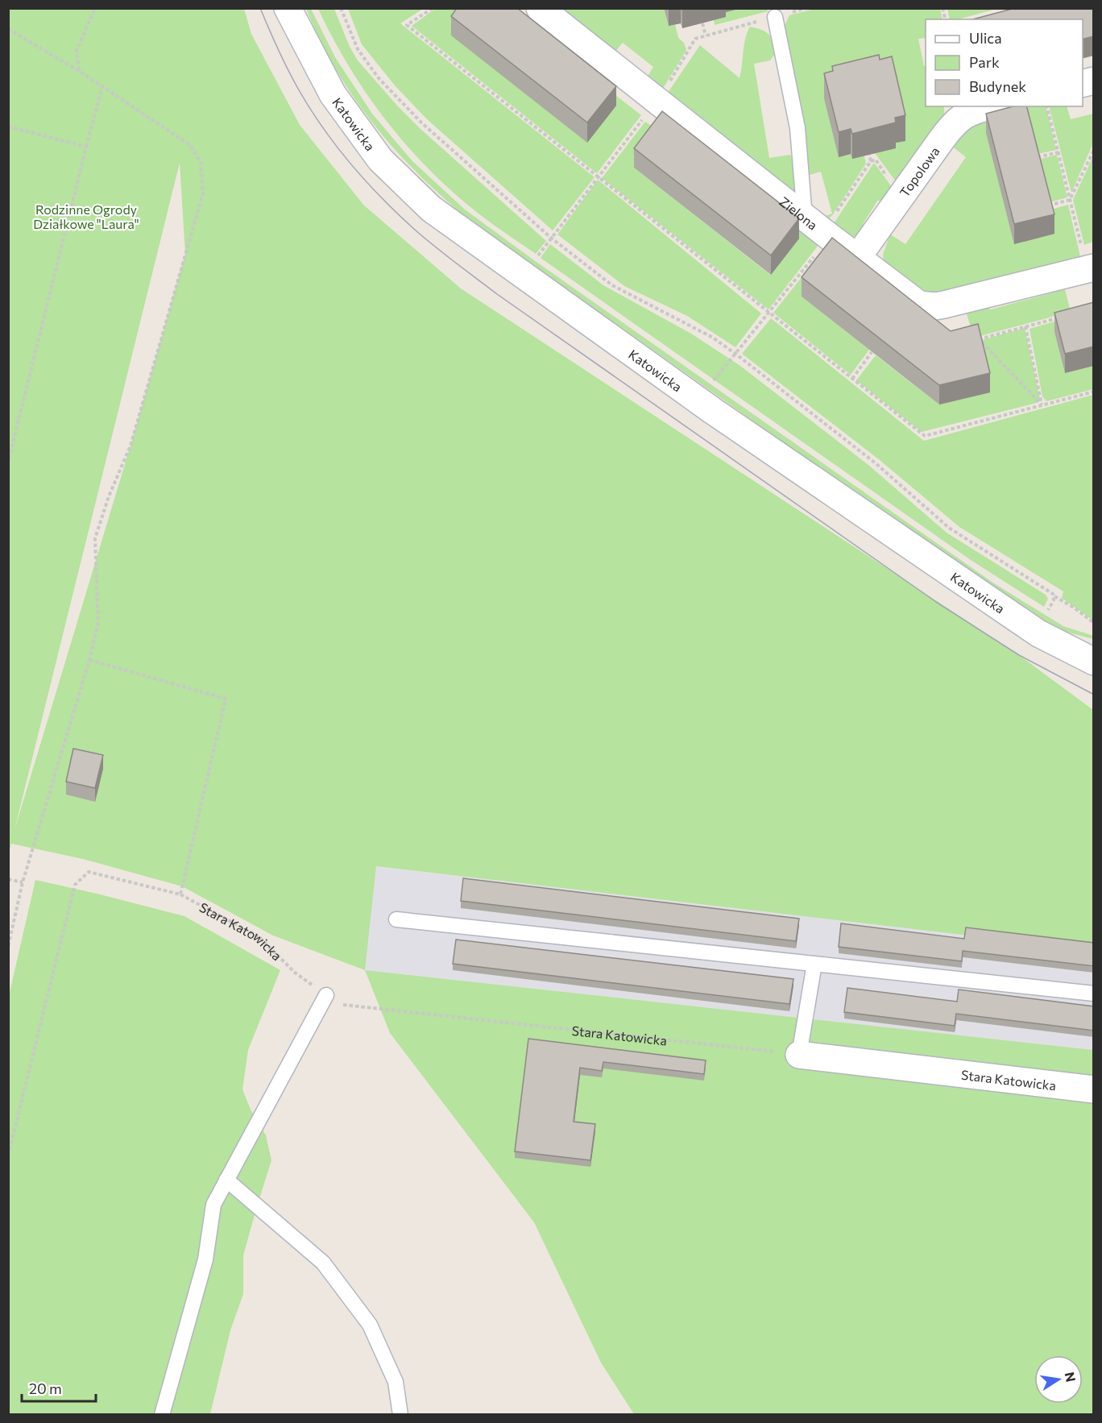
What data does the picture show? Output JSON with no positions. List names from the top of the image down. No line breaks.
{"streets":{"street":["Katowicka","Topolowa","Zielona","Stara Katowicka"]},"crossings":[["Topolowa","Zielona"]],"parks":["Rodzinne Ogrody Działkowe \"Laura\""],"legend":["Ulica","Park","Budynek"],"scale_bar":"20 m","north":"right"}
